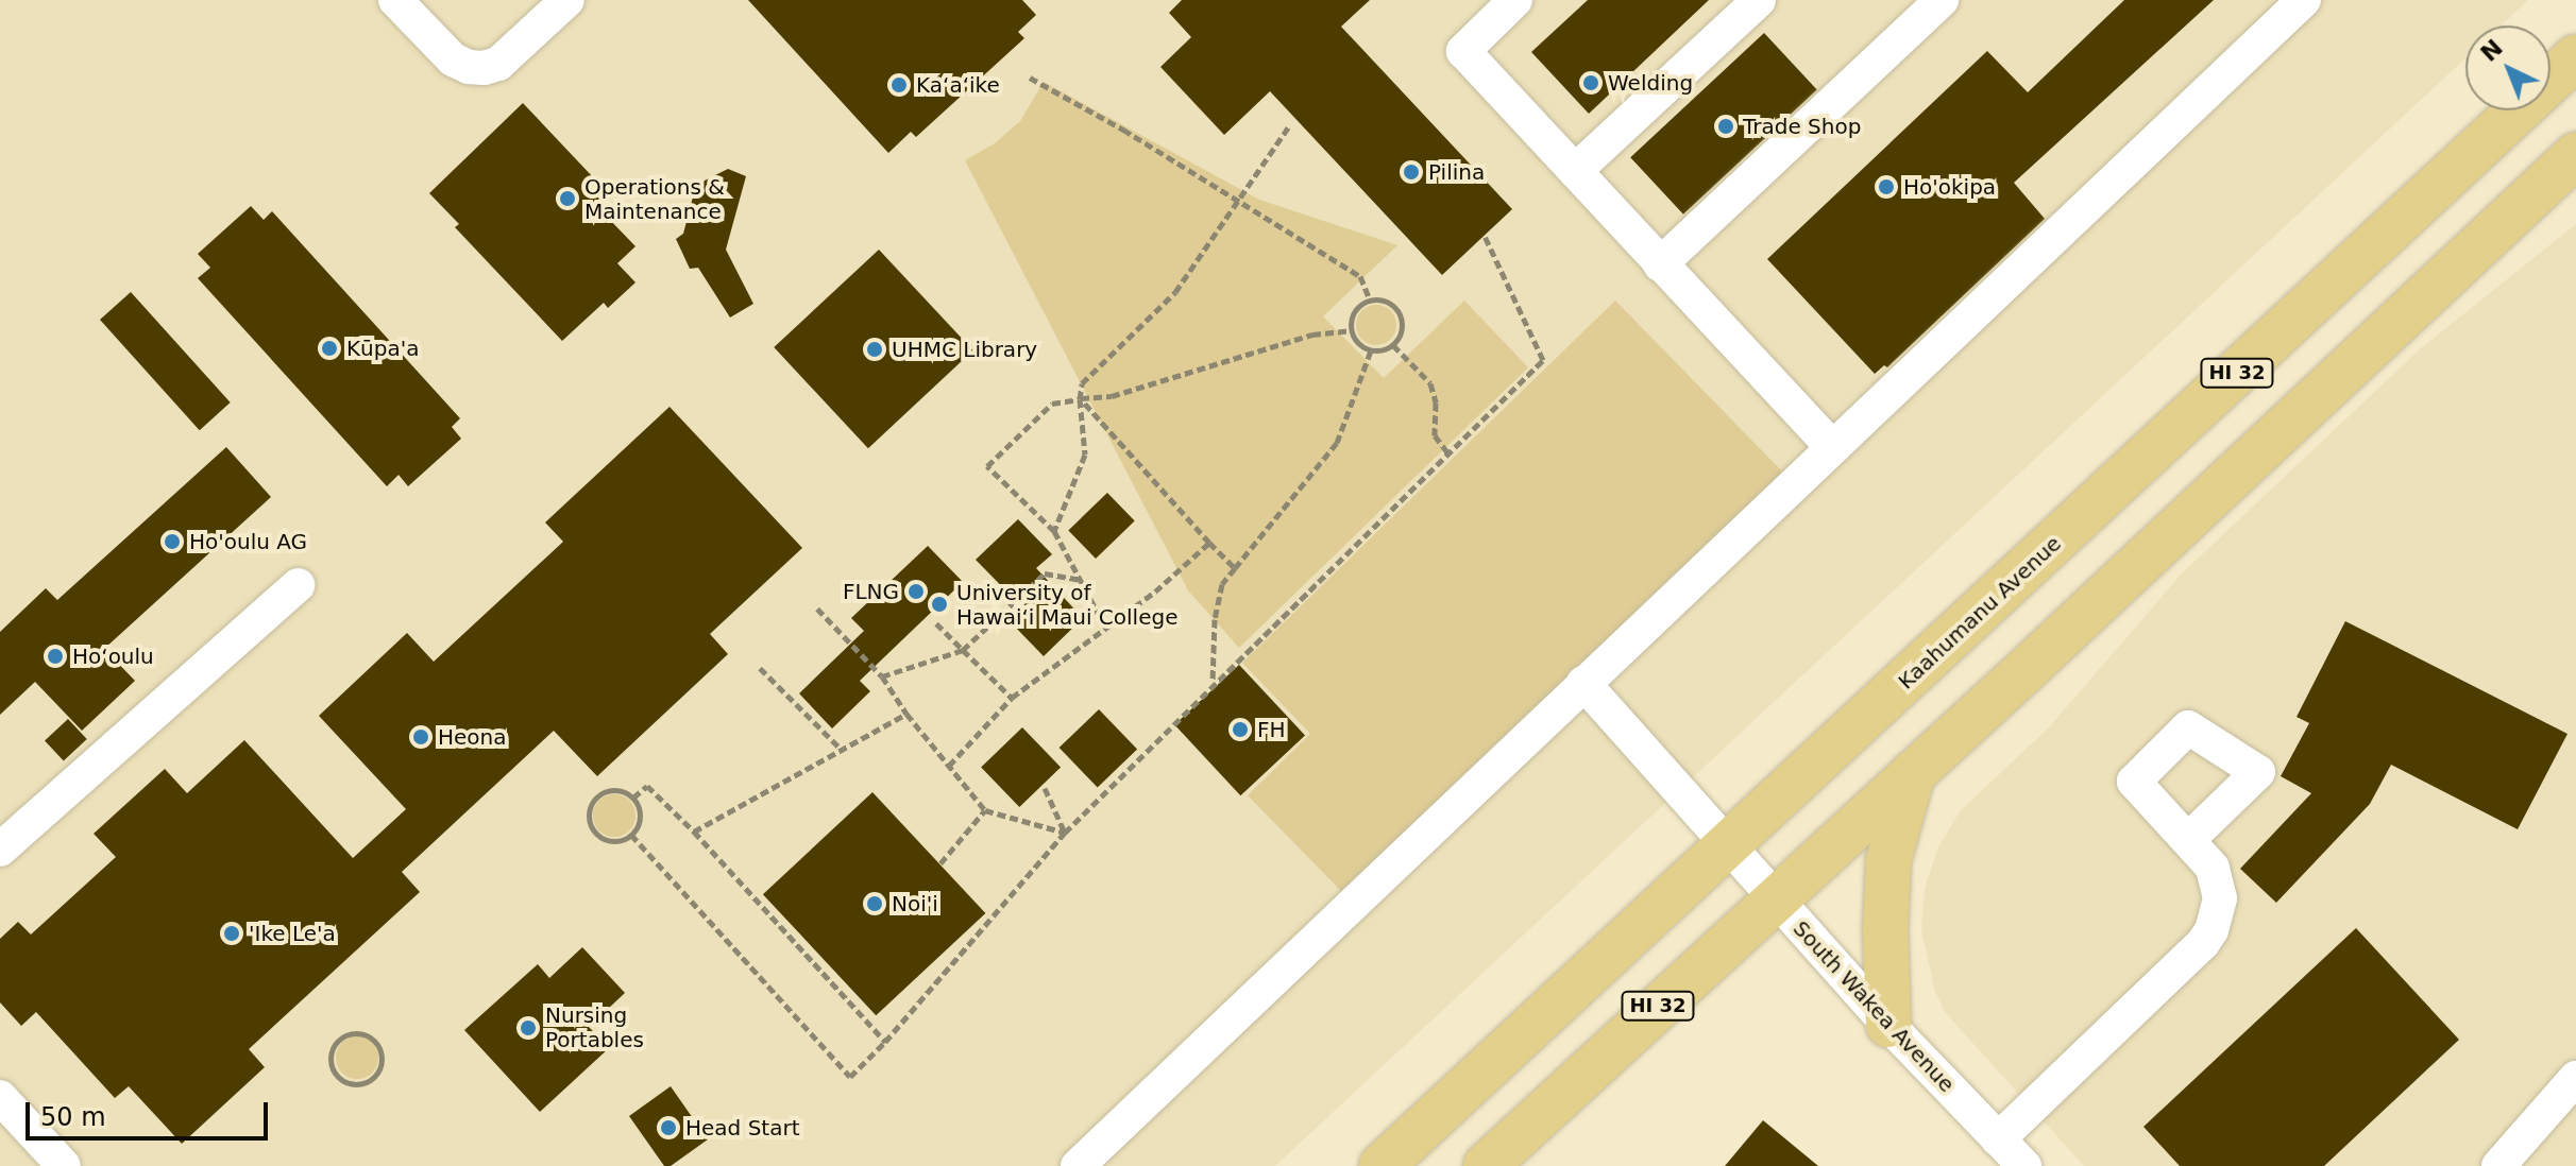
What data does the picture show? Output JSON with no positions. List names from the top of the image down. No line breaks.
{"streets":{"main road":["HI 32","Kaahumanu Avenue"],"street":["South Wakea Avenue"]},"crossings":[["HI 32","South Wakea Avenue"],["Kaahumanu Avenue","South Wakea Avenue"]],"places":["Welding","Ka‘a‘ike","Trade Shop","Pilina","Ho'okipa","Operations & Maintenance","Kūpa'a","UHMC Library","Ho'oulu AG","FLNG","University of Hawai‘i Maui College","Ho‘oulu","FH","Heona","Noi'i","'Ike Le'a","Nursing Portables","Head Start"],"scale_bar":"50 m","north":"top left"}
